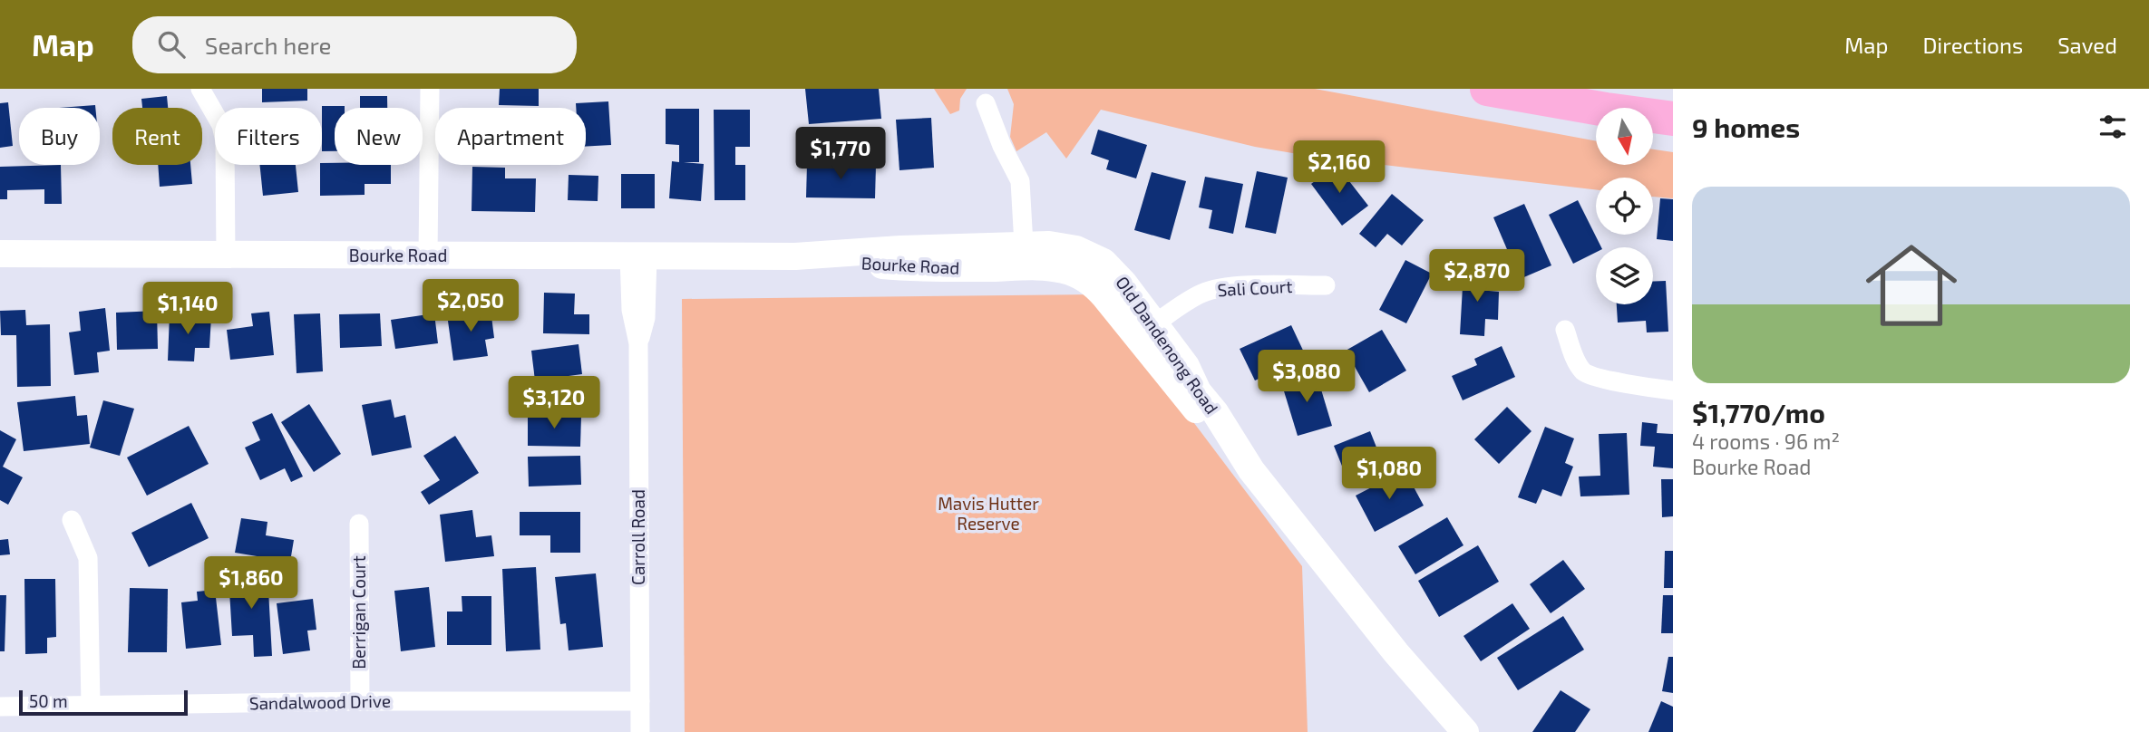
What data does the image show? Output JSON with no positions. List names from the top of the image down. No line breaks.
{"streets":{"main road":["Bourke Road","Old Dandenong Road"],"street":["Sali Court","Carroll Road","Berrigan Court","Sandalwood Drive"]},"crossings":[["Bourke Road","Old Dandenong Road"],["Bourke Road","Carroll Road"],["Sali Court","Old Dandenong Road"],["Carroll Road","Sandalwood Drive"],["Berrigan Court","Sandalwood Drive"]],"parks":["Mavis Hutter Reserve"],"scale_bar":"50 m","north":"bottom","page":{"header":"Map","search":"Search here","nav":["Map","Directions","Saved"],"heading":"9 homes","chip":["Buy","Rent","Filters","New","Apartment"],"price":["$1,770","$2,160","$2,870","$2,050","$1,140","$3,080","$3,120","$1,080","$1,860"],"list":[{"name":"$1,770/mo","note":"4 rooms · 96 m² · Bourke Road"}],"scale":"50 m"}}
